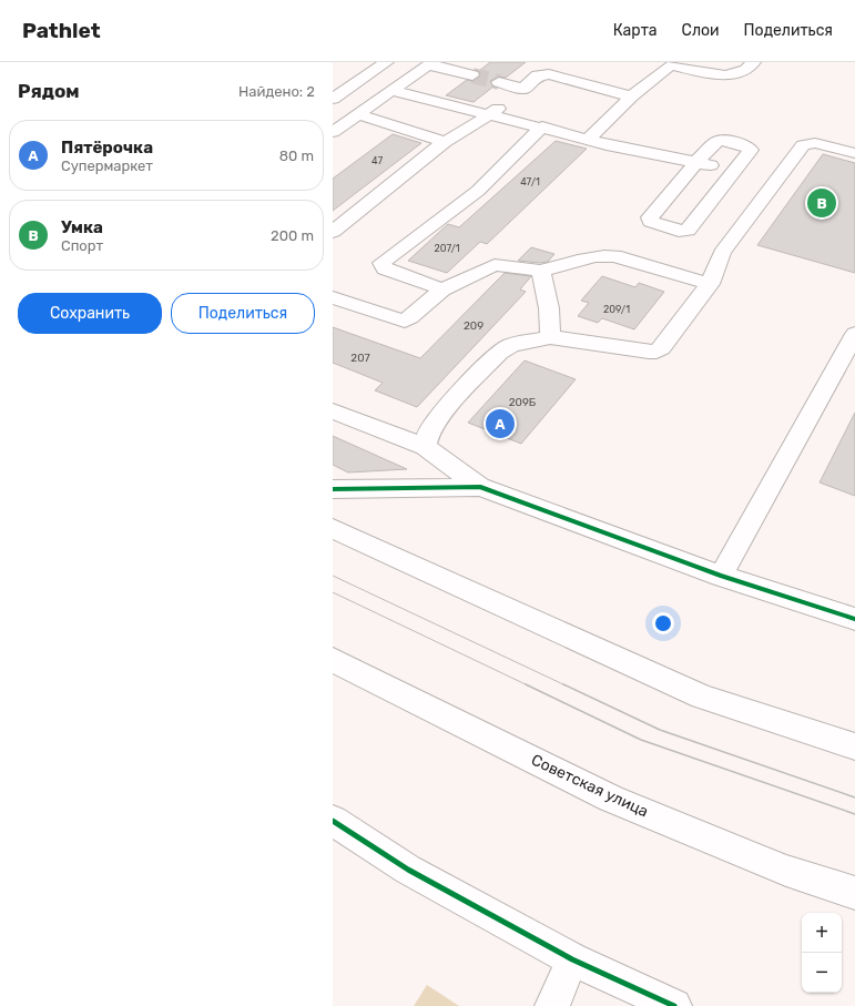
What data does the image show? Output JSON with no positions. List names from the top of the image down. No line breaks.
{"streets":{"main road":["Советская улица"]},"house_numbers":["47","47/1","207/1","209/1","209","207","209Б"],"page":{"header":"Pathlet","nav":["Карта","Слои","Поделиться"],"heading":["Рядом","Найдено: 2"],"list":[{"mark":"A","name":"Пятёрочка","note":"Супермаркет","value":"80 m"},{"mark":"B","name":"Умка","note":"Спорт","value":"200 m"}],"pins":["B","A"],"buttons":["Сохранить","Поделиться"],"map_buttons":["+","−"]}}
